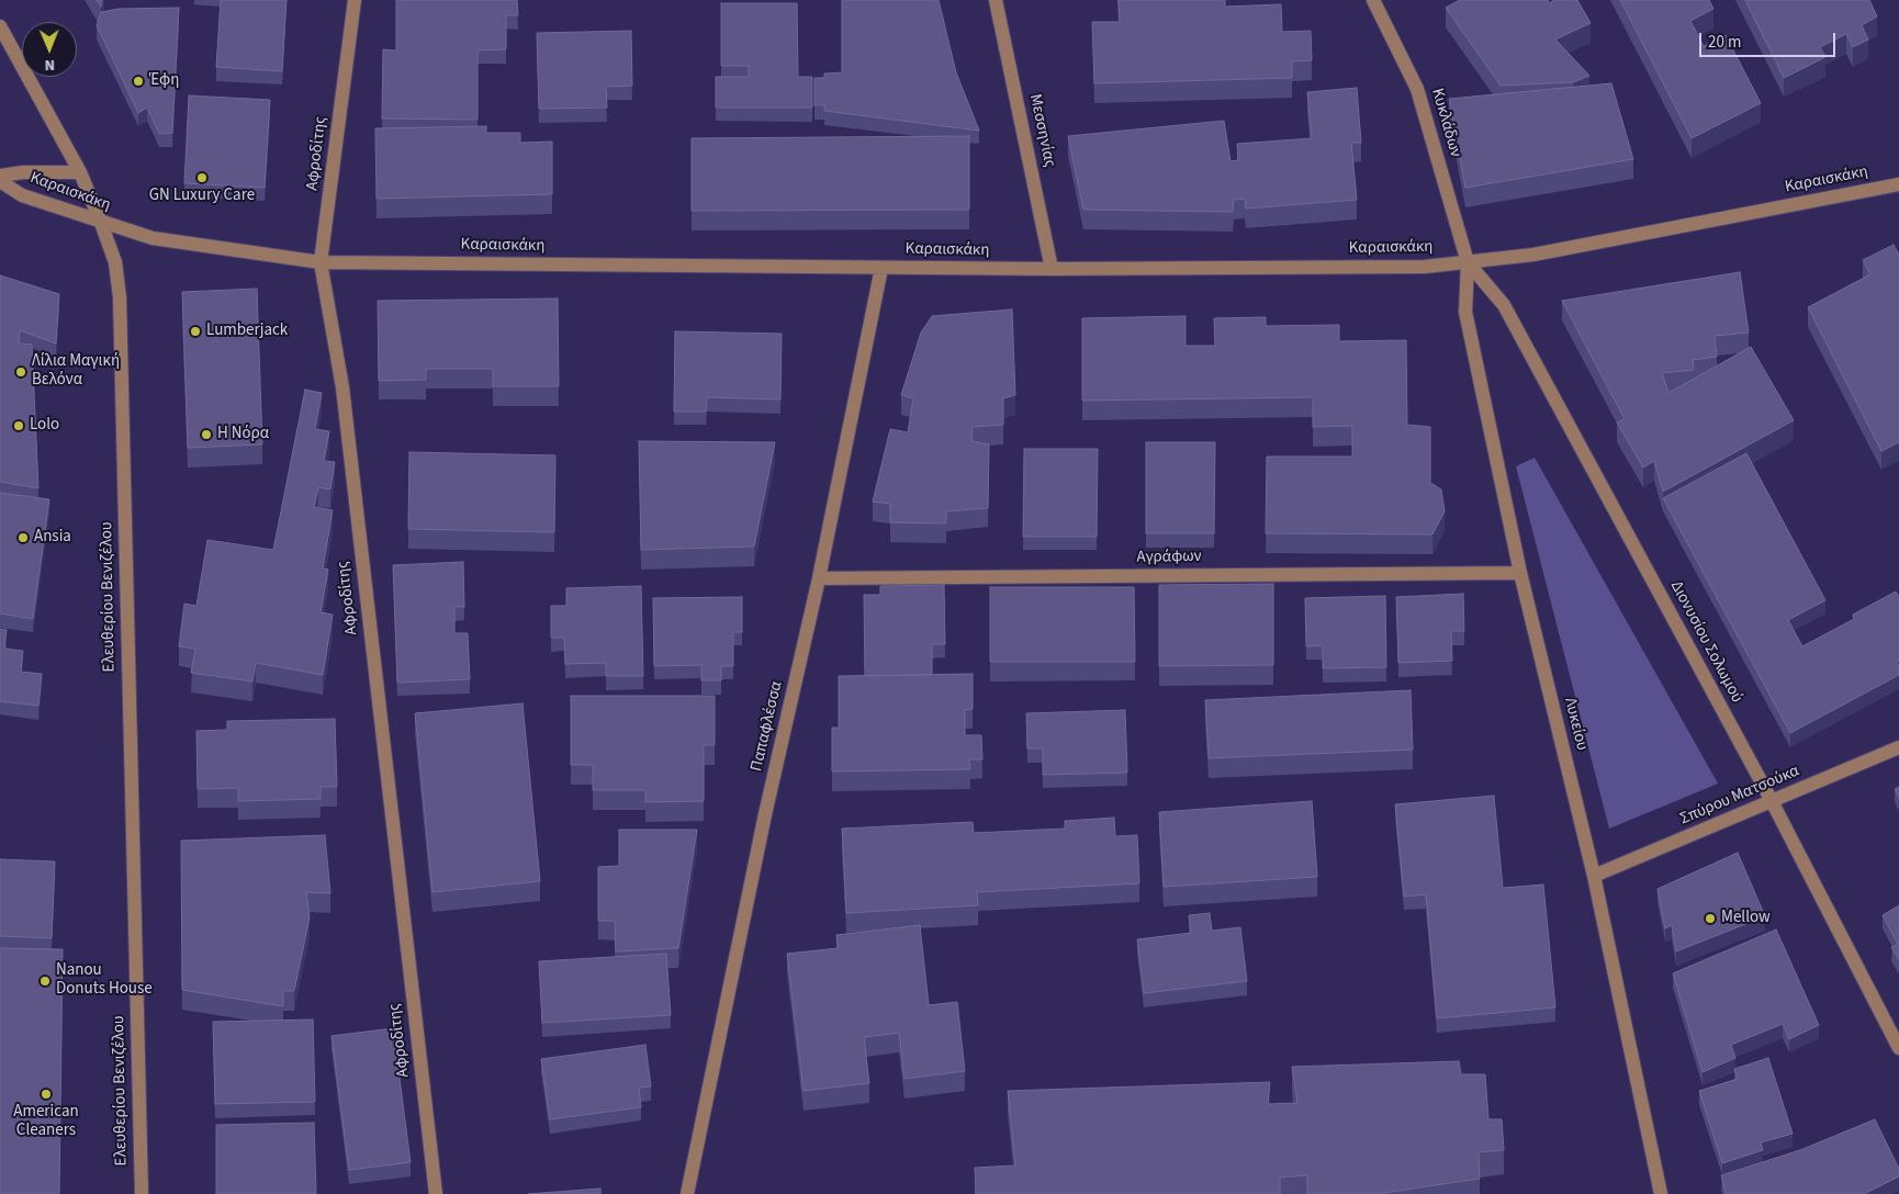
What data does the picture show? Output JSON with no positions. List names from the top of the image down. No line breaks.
{"streets":{"street":["Κυκλάδων","Μεσσηνίας","Αφροδίτης","Καραισκάκη","Αγράφων","Ελευθερίου Βενιζέλου","Διονυσίου Σολωμού","Λυκείου","Παπαφλέσσα","Σπύρου Ματσούκα"]},"crossings":[["Κυκλάδων","Καραισκάκη"],["Κυκλάδων","Διονυσίου Σολωμού"],["Κυκλάδων","Λυκείου"],["Μεσσηνίας","Καραισκάκη"],["Αφροδίτης","Καραισκάκη"],["Καραισκάκη","Ελευθερίου Βενιζέλου"],["Καραισκάκη","Διονυσίου Σολωμού"],["Καραισκάκη","Λυκείου"],["Καραισκάκη","Παπαφλέσσα"],["Αγράφων","Λυκείου"],["Αγράφων","Παπαφλέσσα"],["Διονυσίου Σολωμού","Λυκείου"],["Διονυσίου Σολωμού","Σπύρου Ματσούκα"],["Λυκείου","Σπύρου Ματσούκα"]],"places":["Έφη","GN Luxury Care","Lumberjack","Λίλια Μαγική Βελόνα","Lolo","Η Νόρα","Ansia","Mellow","Nanou Donuts House","American Cleaners"],"scale_bar":"20 m","north":"bottom"}
